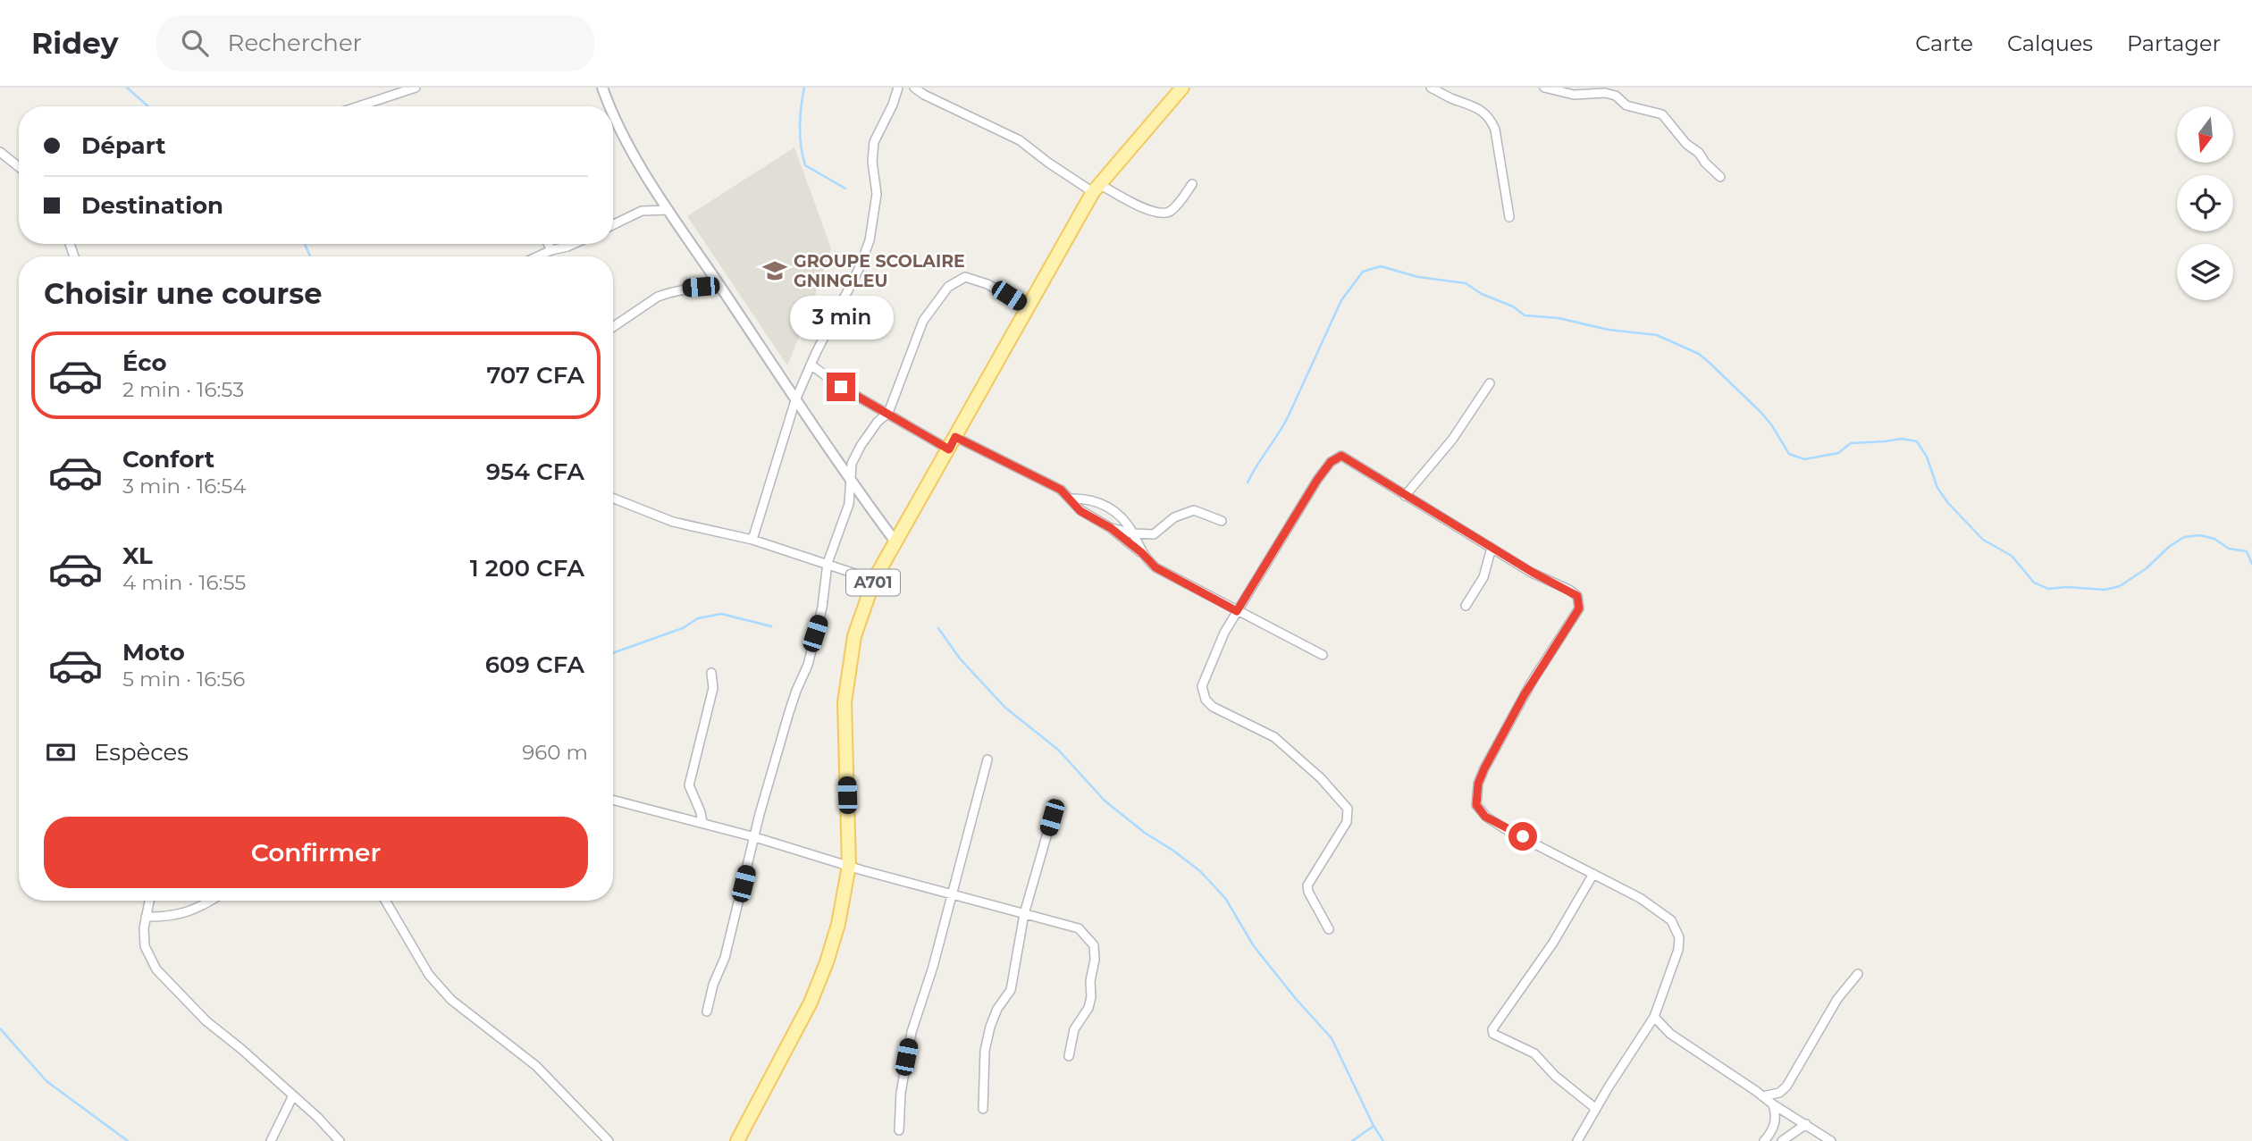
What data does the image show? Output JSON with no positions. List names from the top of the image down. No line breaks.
{"streets":{"main road":["A701"]},"places":{"school or university":["GROUPE SCOLAIRE GNINGLEU"]},"north":"bottom","page":{"header":"Ridey","search":"Rechercher","nav":["Carte","Calques","Partager"],"banner":["Départ","Destination"],"heading":"Choisir une course","bubble":"3 min","list":[{"name":"Éco","note":"2 min · 16:53","value":"707 CFA"},{"name":"Confort","note":"3 min · 16:54","value":"954 CFA"},{"name":"XL","note":"4 min · 16:55","value":"1 200 CFA"},{"name":"Moto","note":"5 min · 16:56","value":"609 CFA"}],"pay":["Espèces","960 m"],"buttons":"Confirmer"}}
